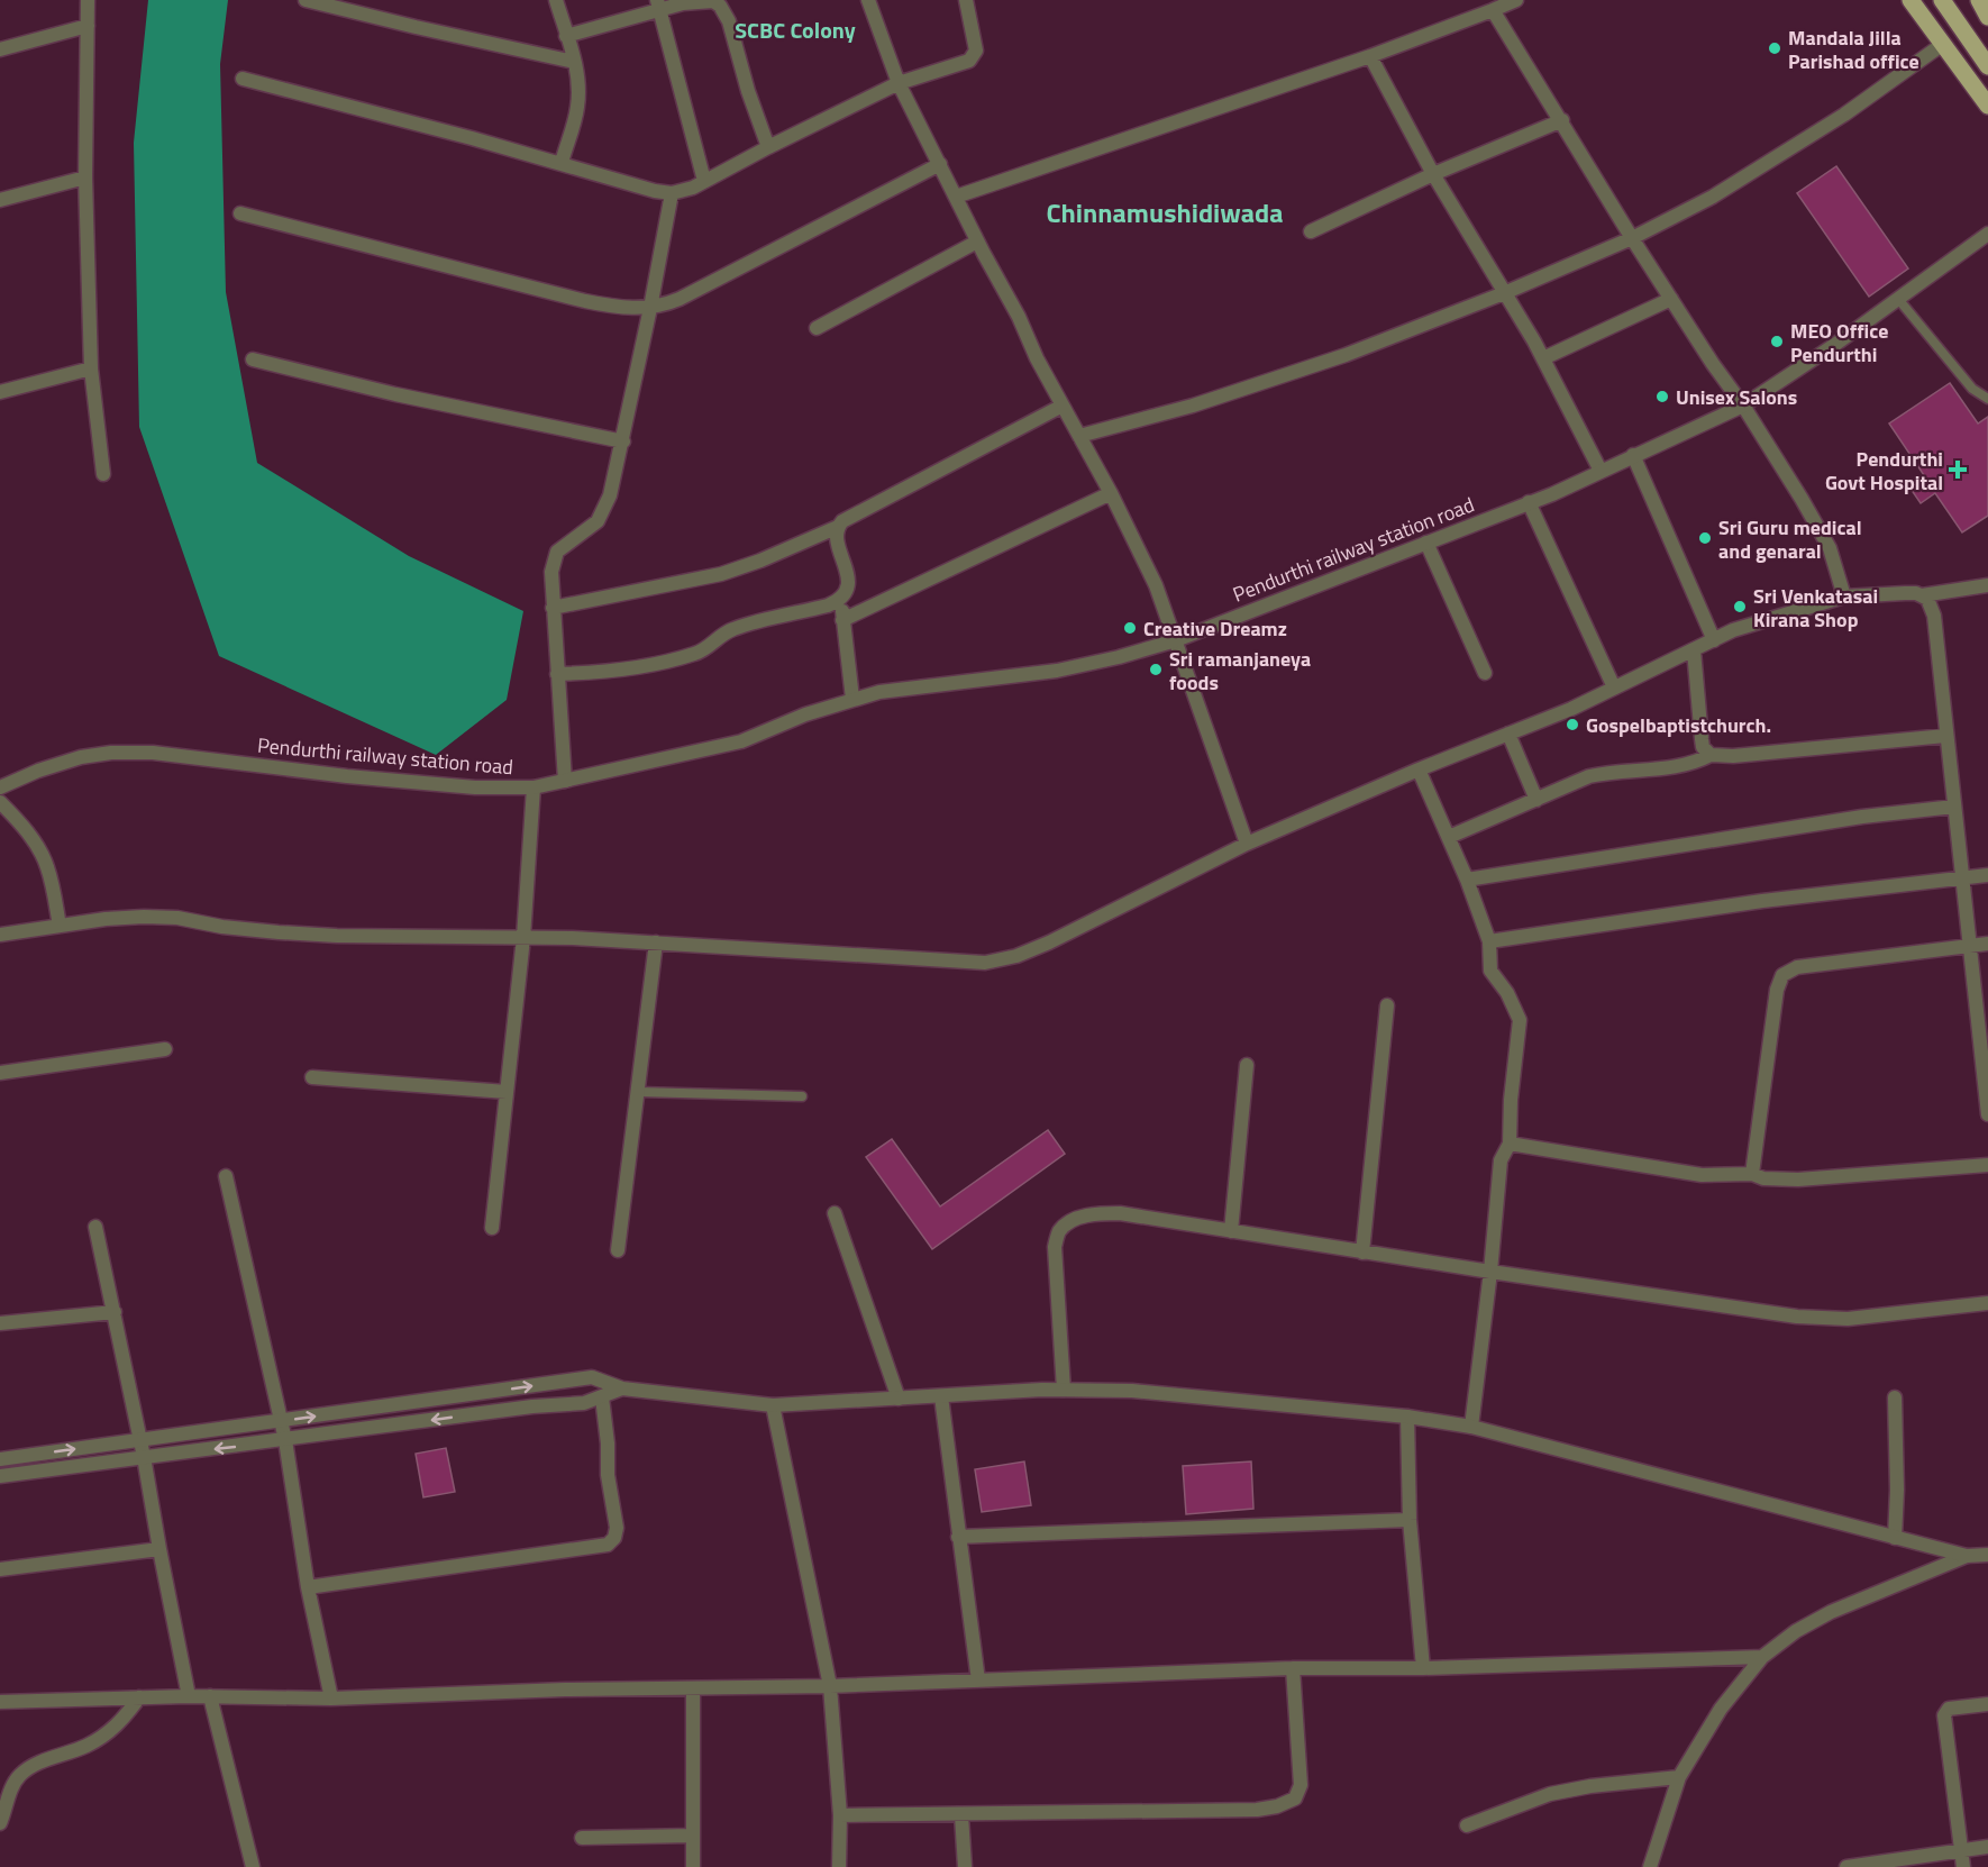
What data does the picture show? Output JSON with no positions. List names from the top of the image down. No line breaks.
{"streets":{"street":["Pendurthi railway station road"]},"districts":["SCBC Colony","Chinnamushidiwada"],"places":{"other":["Mandala Jilla Parishad office","MEO Office Pendurthi","Unisex Salons","Sri Guru medical and genaral","Sri Venkatasai Kirana Shop","Creative Dreamz","Sri ramanjaneya foods","Gospelbaptistchurch."],"health":["Pendurthi Govt Hospital"]}}
